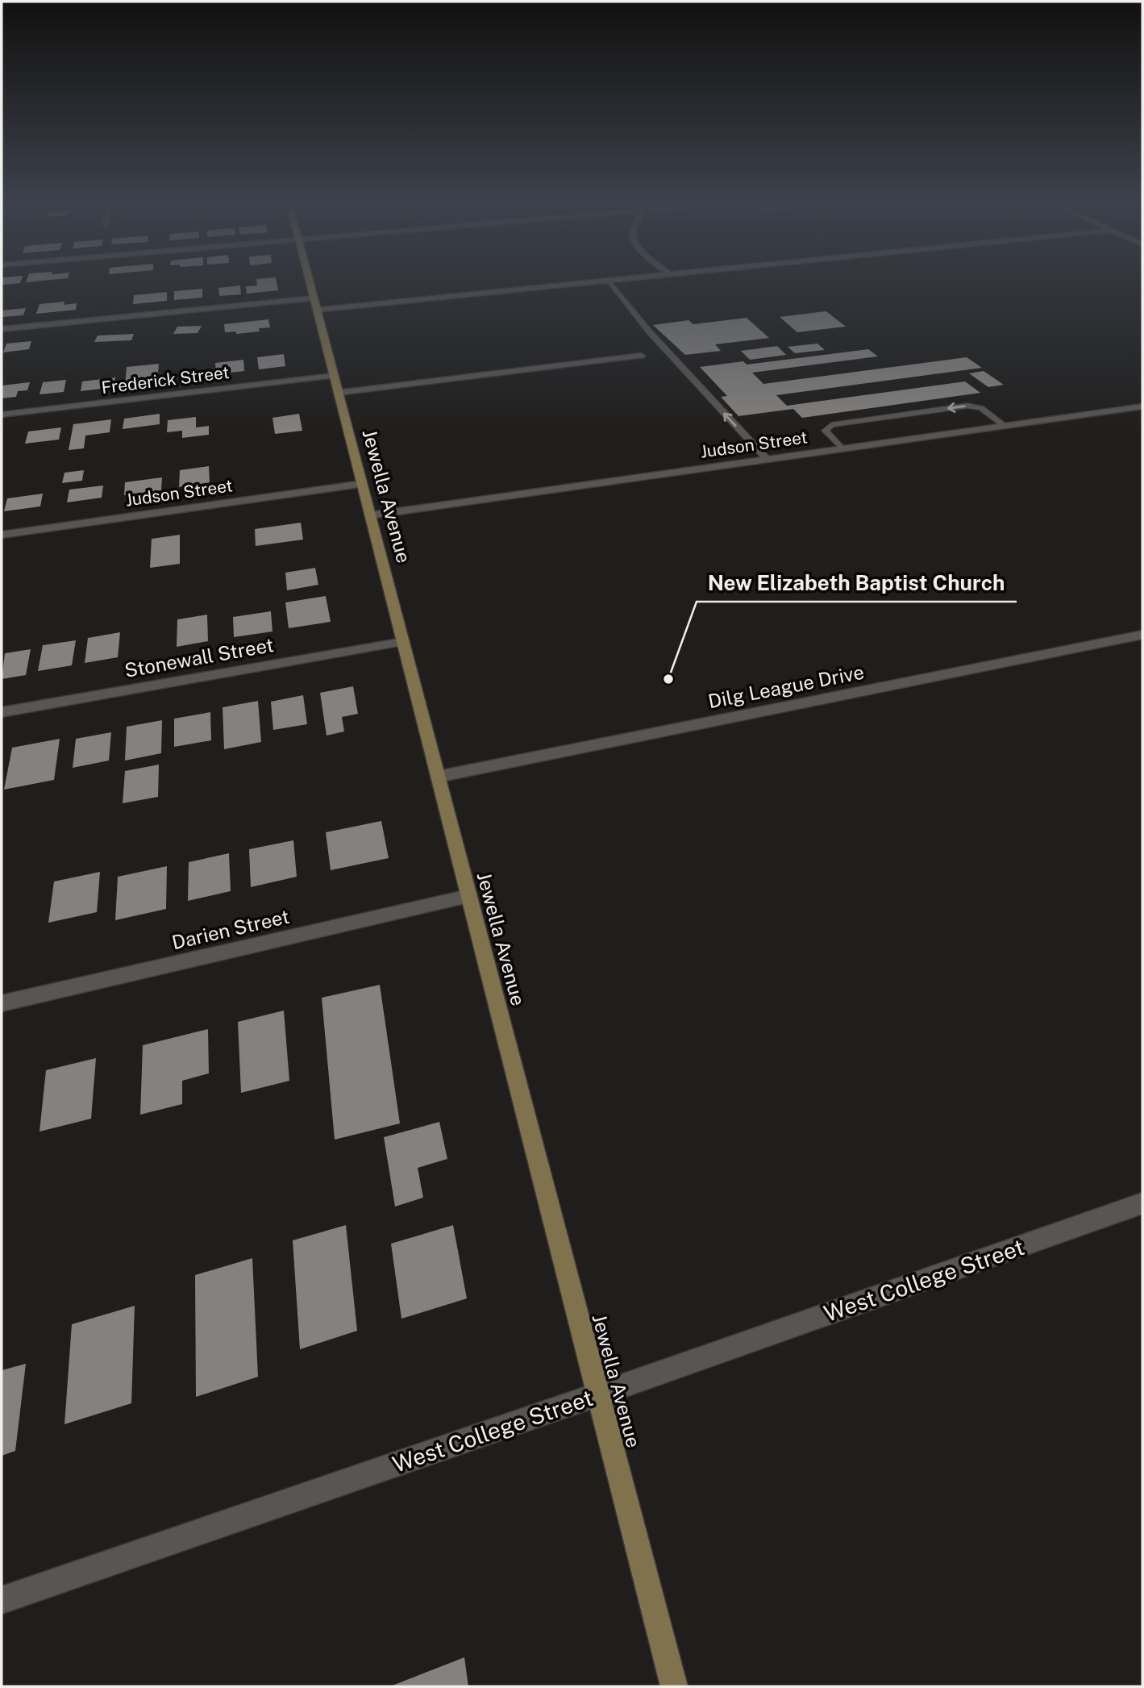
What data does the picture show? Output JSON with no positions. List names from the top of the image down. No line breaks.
{"streets":{"main road":["Jewella Avenue"],"street":["Frederick Street","Judson Street","Stonewall Street","Dilg League Drive","Darien Street","West College Street"]},"crossings":[["Frederick Street","Jewella Avenue"],["Judson Street","Jewella Avenue"],["Jewella Avenue","Stonewall Street"],["Jewella Avenue","Dilg League Drive"],["Jewella Avenue","Darien Street"],["Jewella Avenue","West College Street"]],"places":["New Elizabeth Baptist Church"]}
